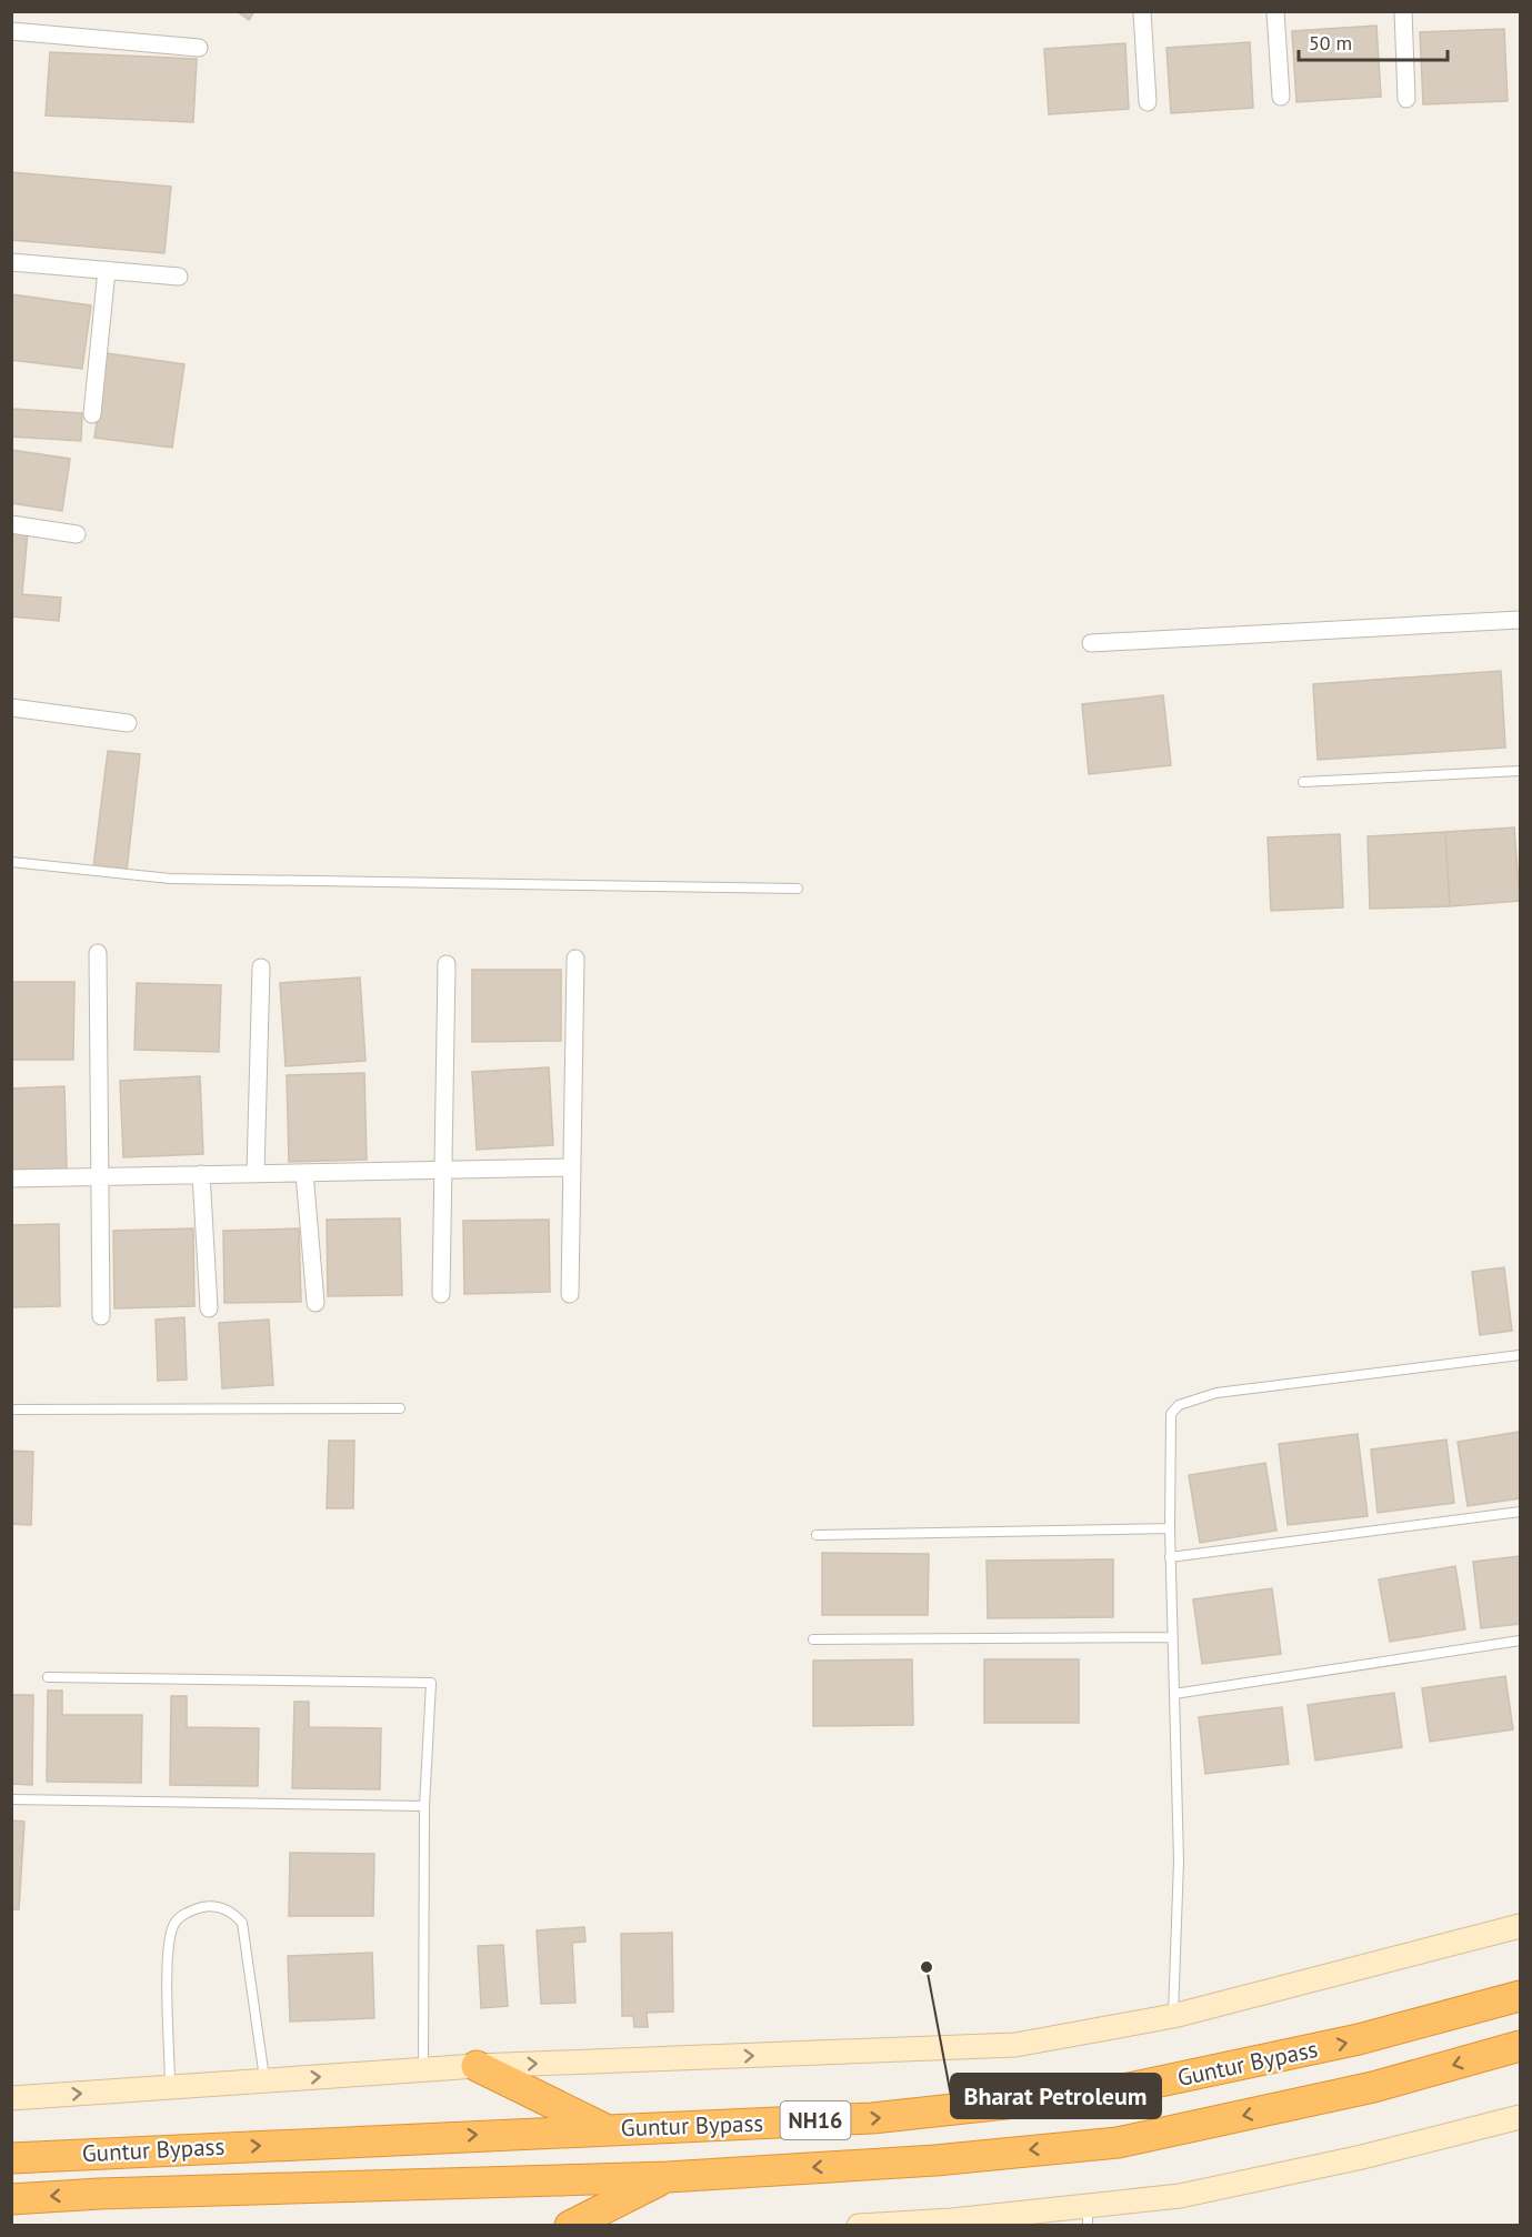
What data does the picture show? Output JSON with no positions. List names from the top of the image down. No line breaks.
{"streets":{"highway":["Guntur Bypass","NH16"]},"places":["Bharat Petroleum"],"scale_bar":"50 m"}
